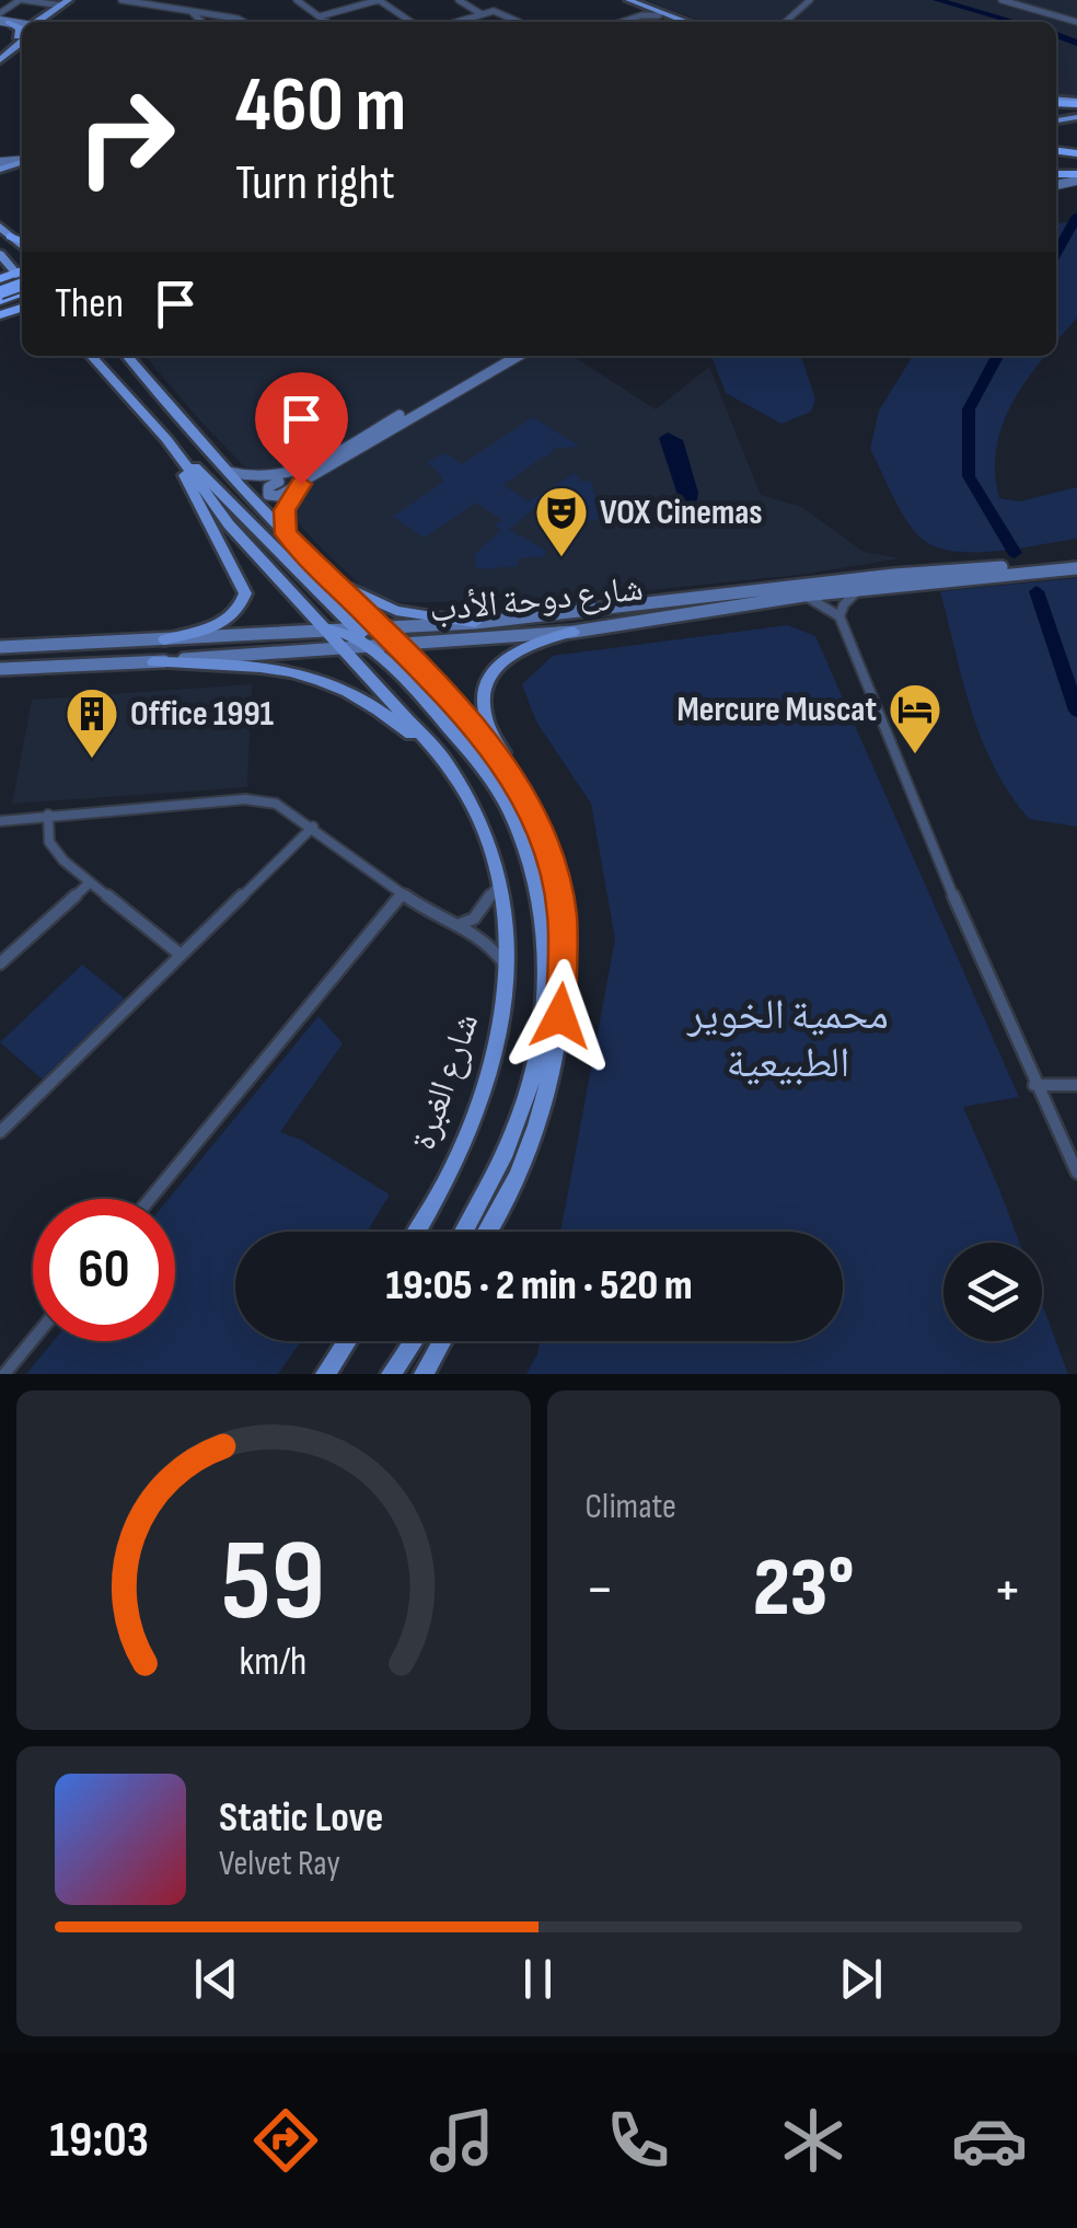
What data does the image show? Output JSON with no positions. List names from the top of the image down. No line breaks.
{"streets":{"main road":["شارع دوحة الأدب","شارع الغبرة"]},"crossings":[["شارع دوحة الأدب","شارع الغبرة"]],"parks":["محمية الخوير الطبيعية"],"places":{"theatre":["VOX Cinemas"],"hotel":["Mercure Muscat"],"building":["Office 1991"]},"page":{"turn":["460 m","Turn right"],"then":"Then","limit":"60","trip":"19:05 · 2 min · 520 m","tile":"Climate","heat":["−","23°","+"],"song":["Static Love","Velvet Ray"],"tabs":"19:03","gauge":["59","km/h"]}}
